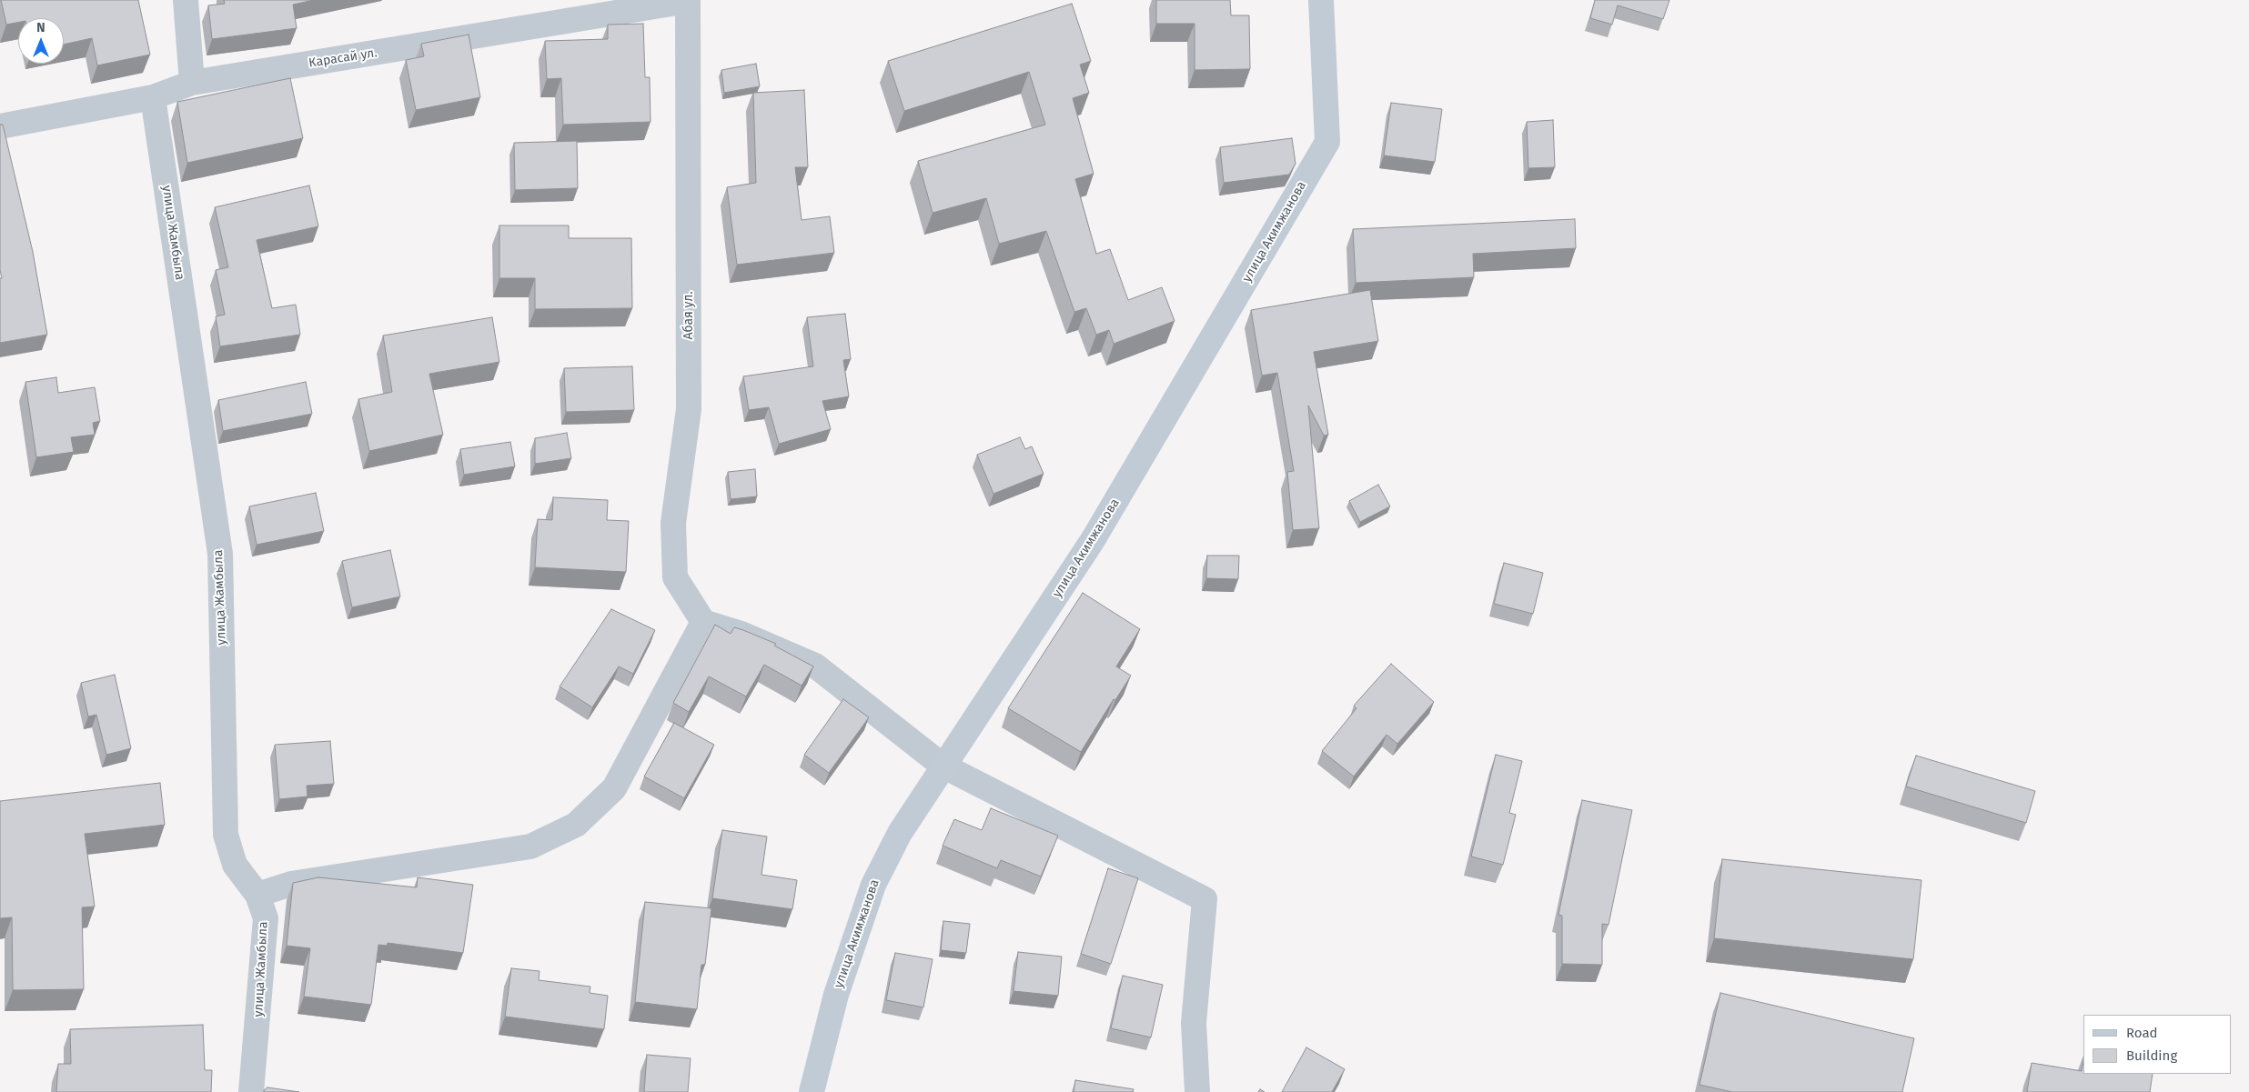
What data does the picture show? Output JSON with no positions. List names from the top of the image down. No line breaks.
{"streets":{"street":["Карасай ул.","улица Акимжанова","улица Жамбыла","Абая ул."]},"crossings":[["Карасай ул.","улица Жамбыла"],["Карасай ул.","Абая ул."]],"legend":["Road","Building"],"north":"top"}
